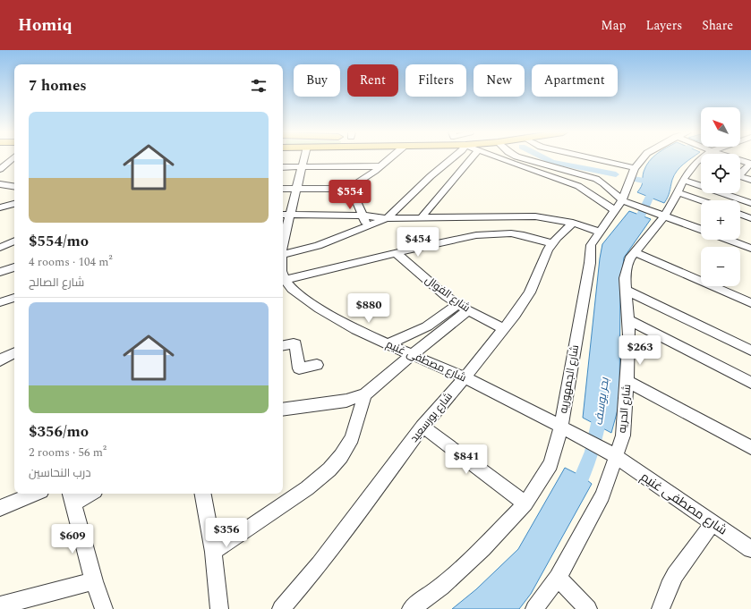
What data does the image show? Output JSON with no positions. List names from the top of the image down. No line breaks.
{"streets":{"street":["شارع الفوال","شارع مصطفى غنيم","شارع الجمهوريه","شارع الحريه","شارع بورسعيد"]},"crossings":[["شارع الفوال","شارع بورسعيد"],["شارع مصطفى غنيم","شارع الجمهوريه"],["شارع مصطفى غنيم","شارع الحريه"],["شارع مصطفى غنيم","شارع بورسعيد"]],"water":["بحر يوسف"],"north":"top left","page":{"header":"Homiq","nav":["Map","Layers","Share"],"chip":["Buy","Rent","Filters","New","Apartment"],"heading":"7 homes","map_buttons":["+","−"],"list":[{"name":"$554/mo","note":"4 rooms · 104 m² · شارع الصالح"},{"name":"$356/mo","note":"2 rooms · 56 m² · درب النحاسين"}],"price":["$554","$454","$880","$263","$841","$356","$609"]}}
